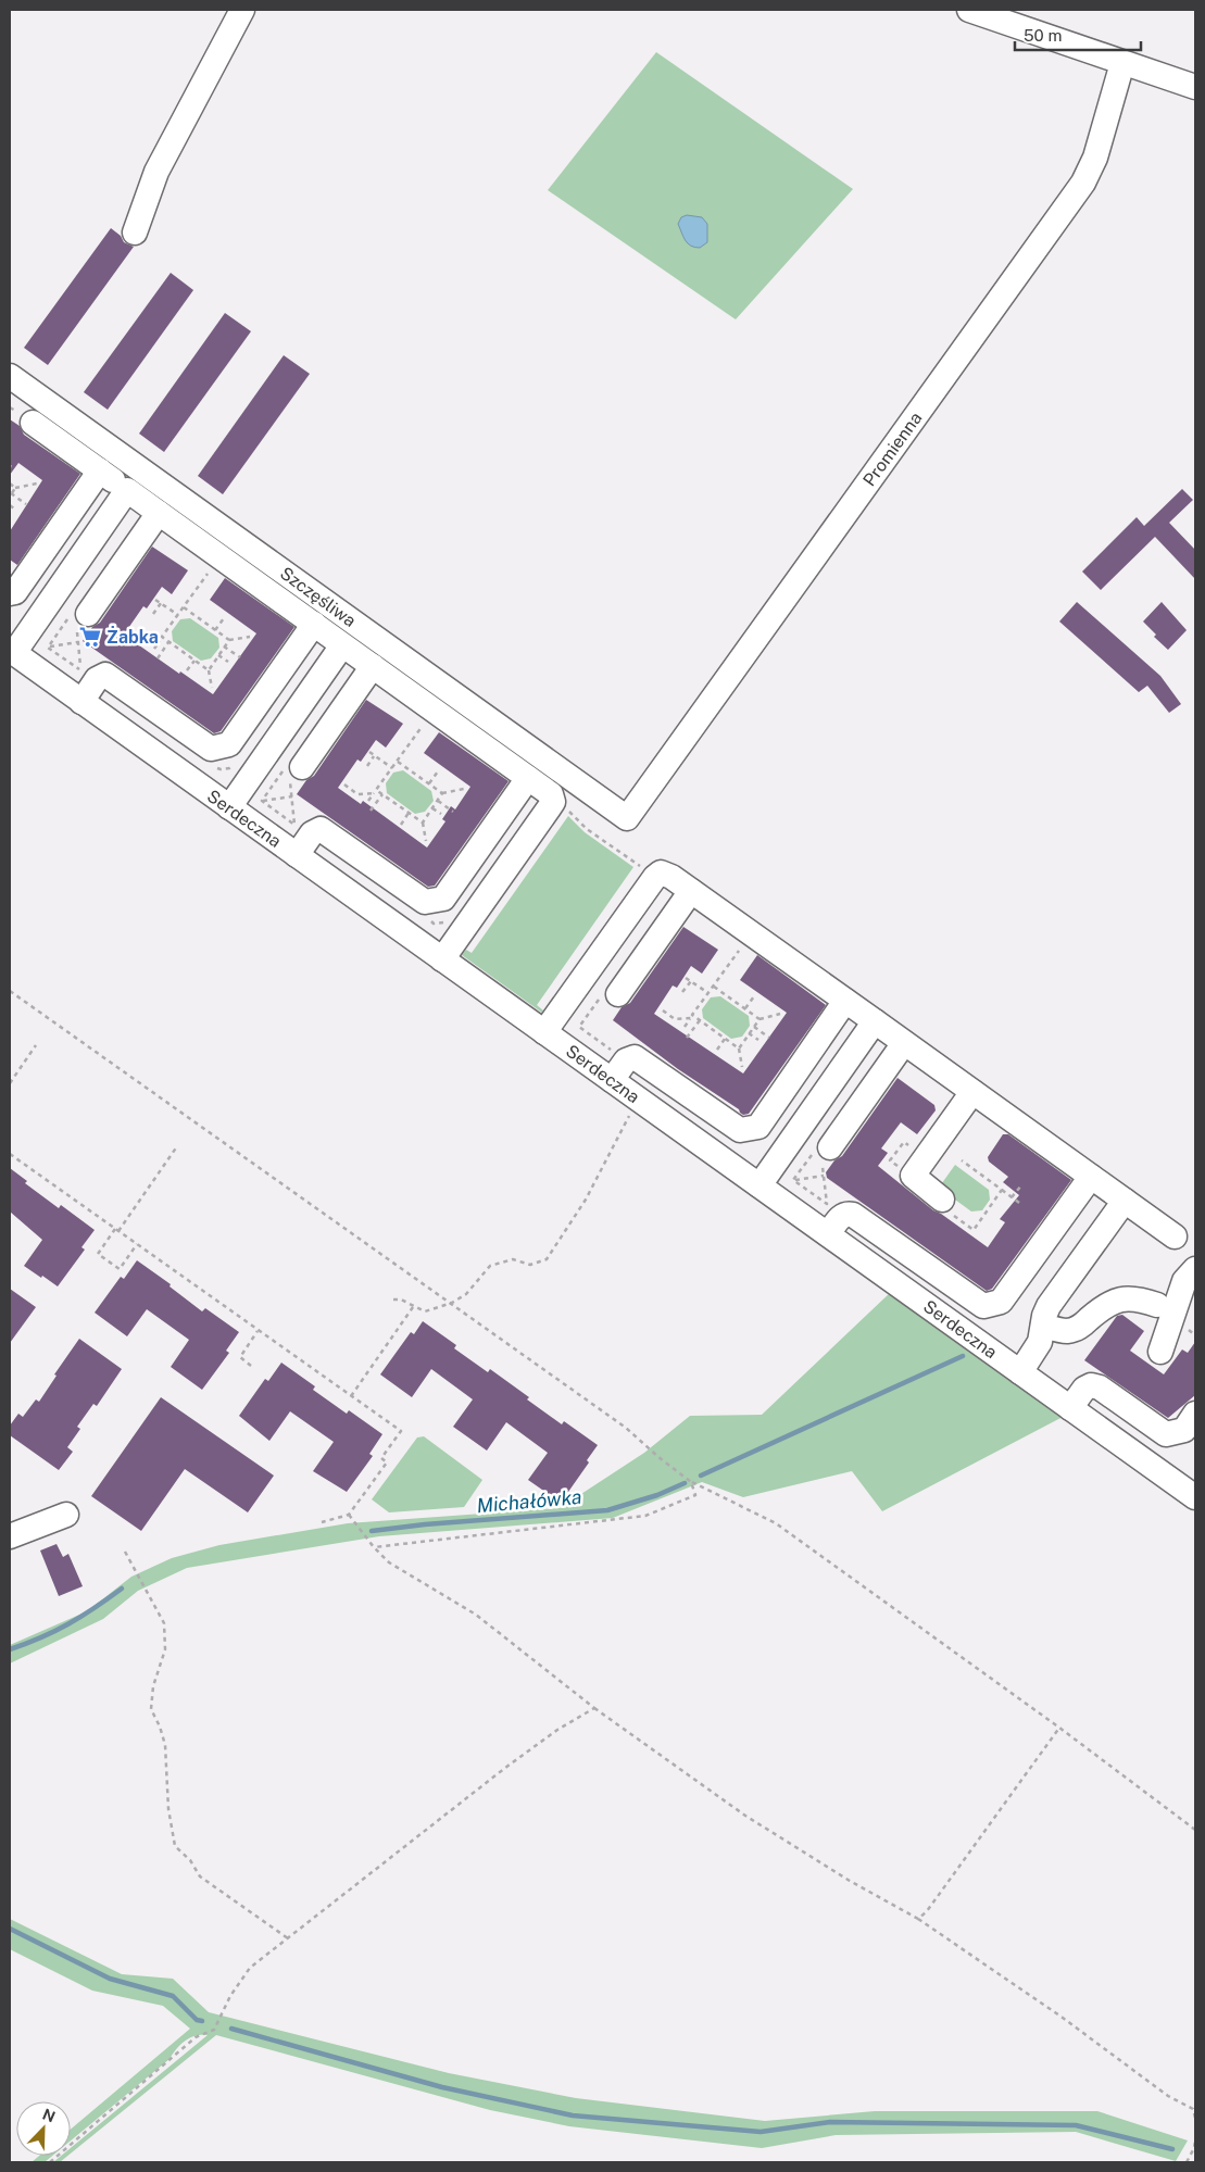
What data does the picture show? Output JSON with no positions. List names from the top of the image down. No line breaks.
{"streets":{"street":["Promienna","Szczęśliwa","Serdeczna"]},"crossings":[["Promienna","Szczęśliwa"]],"water":["Michałówka"],"places":{"supermarket":["Żabka"]},"scale_bar":"50 m","north":"top right"}
